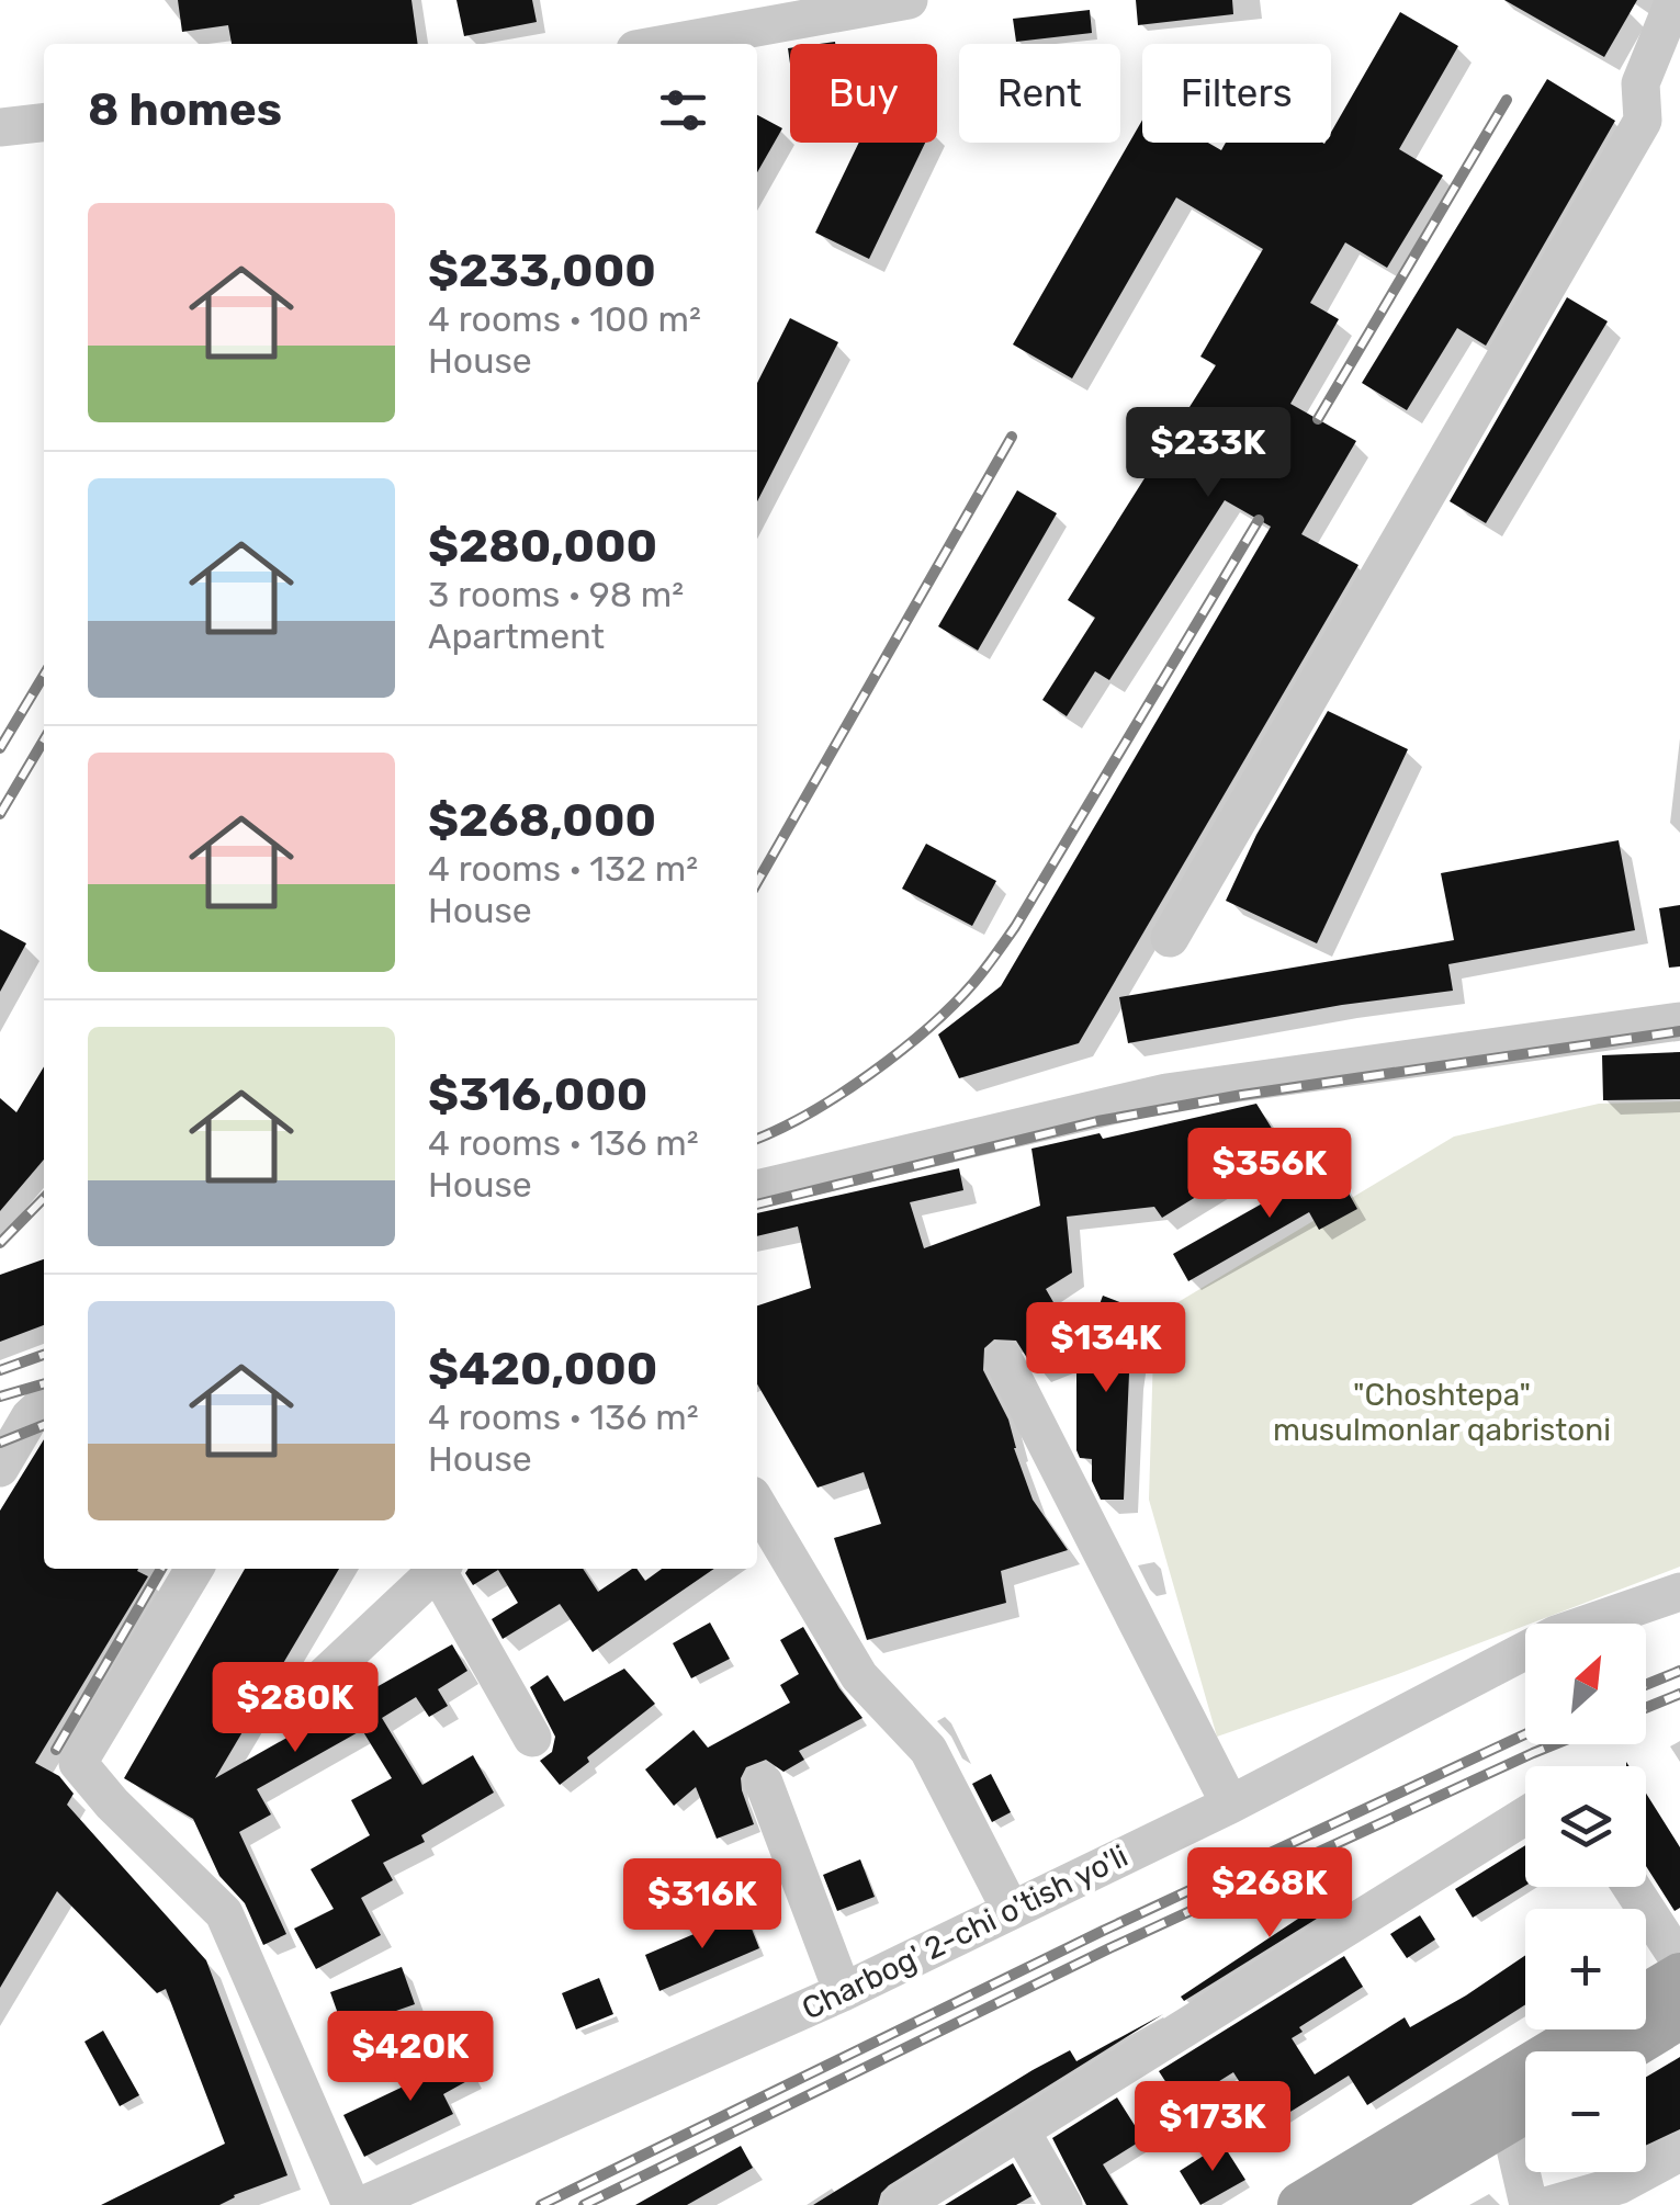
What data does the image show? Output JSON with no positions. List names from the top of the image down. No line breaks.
{"streets":{"street":["Charbog' 2-chi o'tish yo'li"]},"parks":["\"Choshtepa\" musulmonlar qabristoni"],"north":"top right","page":{"chip":["Buy","Rent","Filters"],"heading":"8 homes","list":[{"name":"$233,000","note":"4 rooms · 100 m² · House"},{"name":"$280,000","note":"3 rooms · 98 m² · Apartment"},{"name":"$268,000","note":"4 rooms · 132 m² · House"},{"name":"$316,000","note":"4 rooms · 136 m² · House"},{"name":"$420,000","note":"4 rooms · 136 m² · House"}],"price":["$233K","$356K","$134K","$280K","$268K","$316K","$420K","$173K"],"map_buttons":["+","−"]}}
